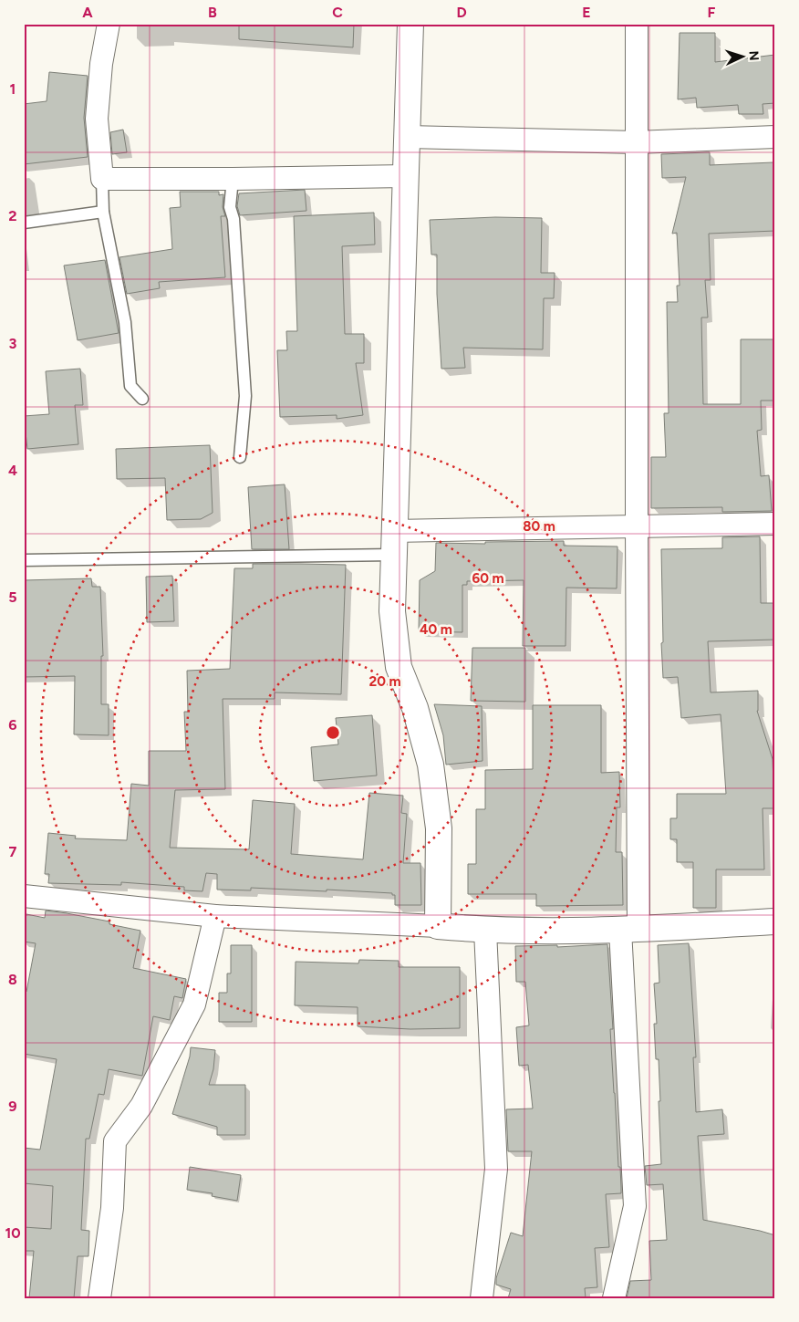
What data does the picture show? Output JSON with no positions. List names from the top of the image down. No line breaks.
{"north":"right","grid":{"columns":["A","B","C","D","E","F"],"rows":["1","2","3","4","5","6","7","8","9","10"]},"rings":["80 m","60 m","40 m","20 m"]}
